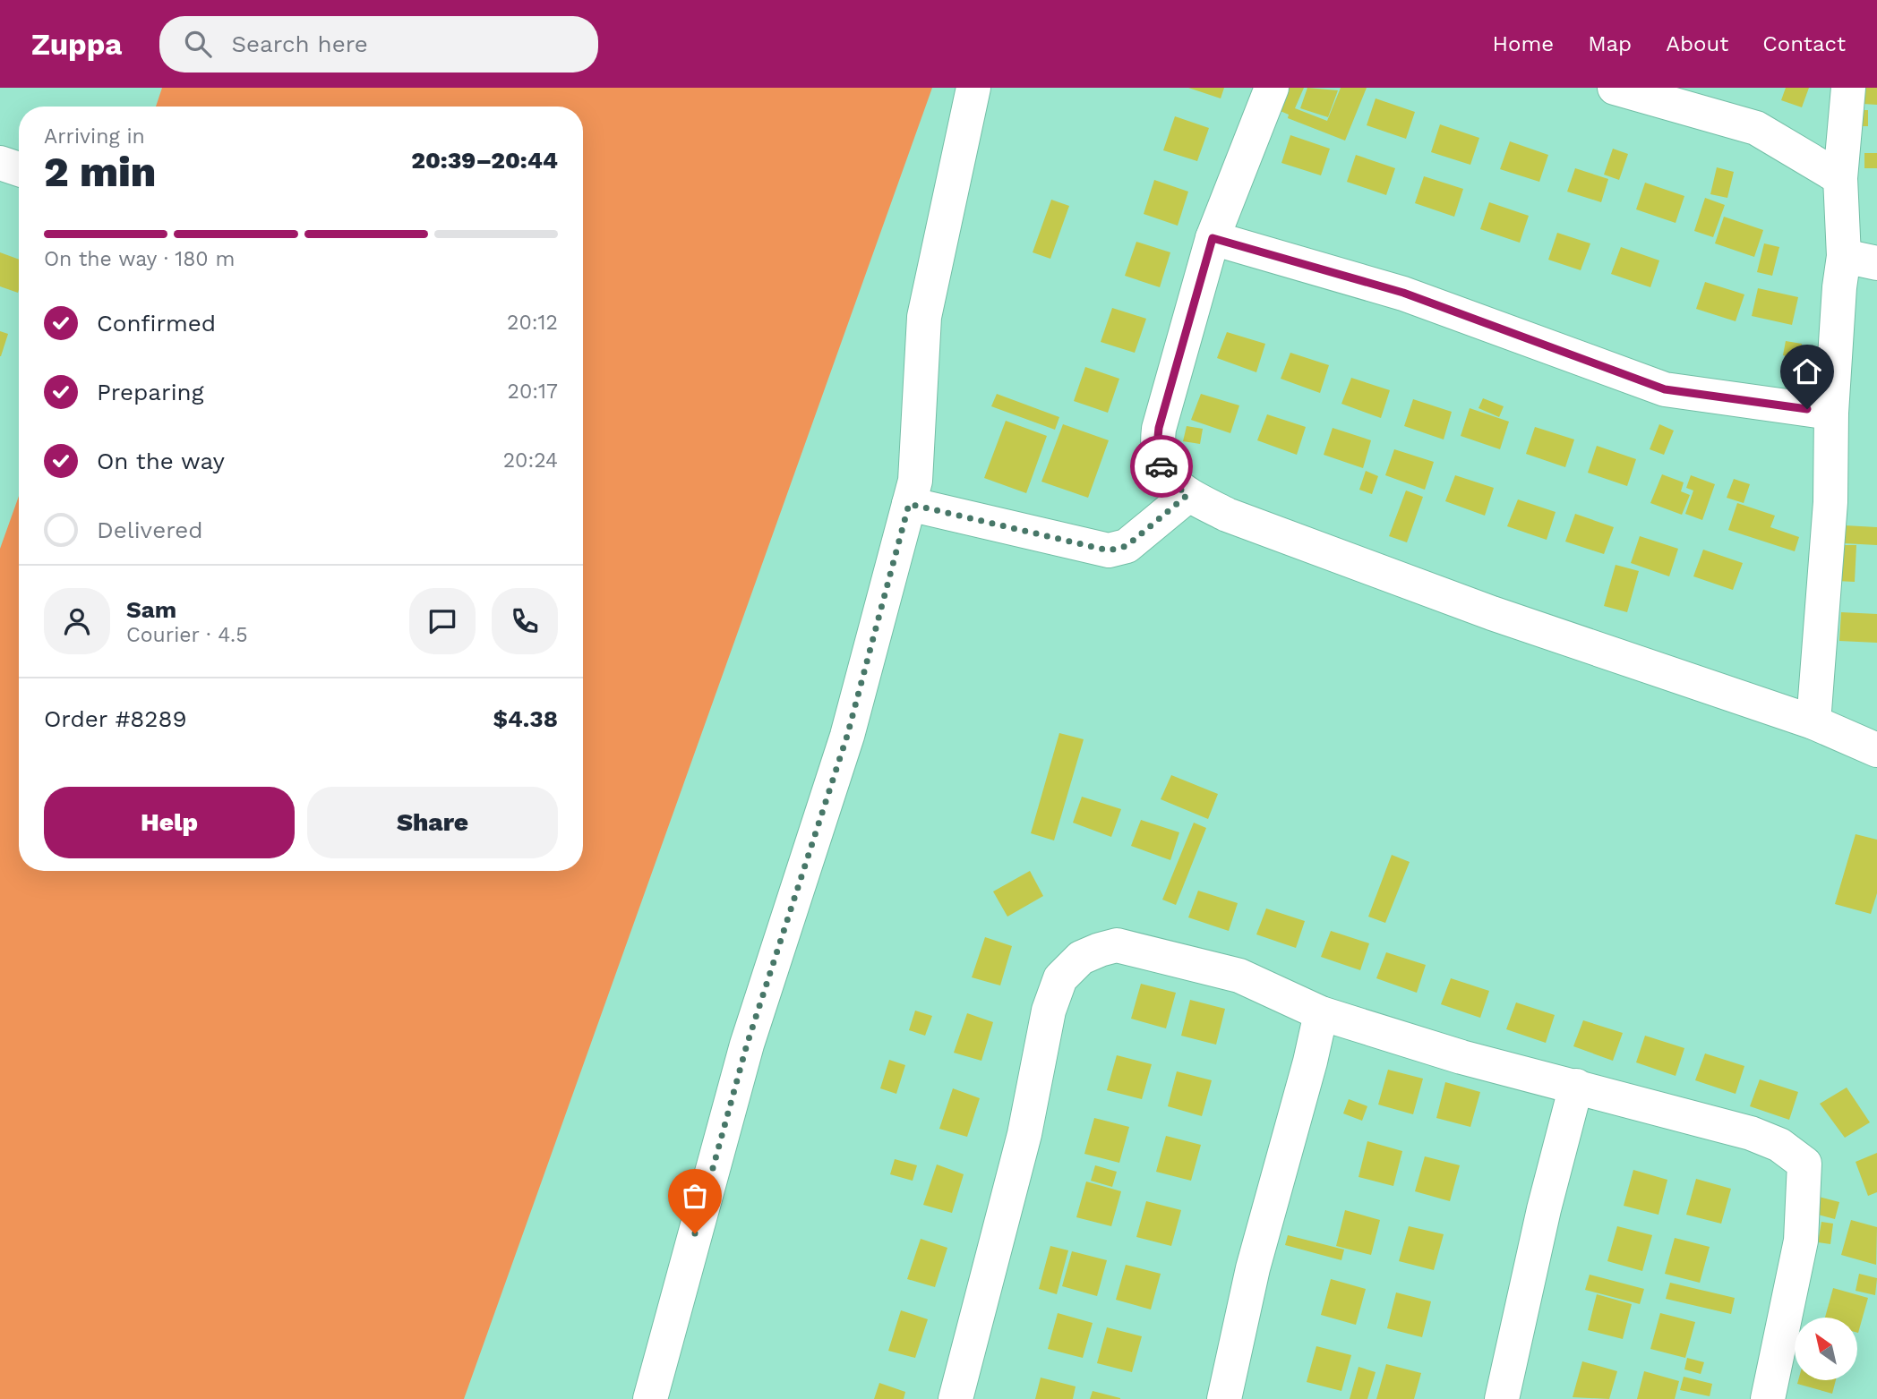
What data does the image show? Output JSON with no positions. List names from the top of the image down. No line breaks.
{"north":"top left","page":{"header":"Zuppa","search":"Search here","nav":["Home","Map","About","Contact"],"heading":["2 min","Arriving in","20:39–20:44"],"panel":["Sam","Courier · 4.5","Order #8289","$4.38"],"bar":"On the way · 180 m","list":[["Confirmed","20:12"],["Preparing","20:17"],["On the way","20:24"],"Delivered"],"buttons":["Help","Share"]}}
